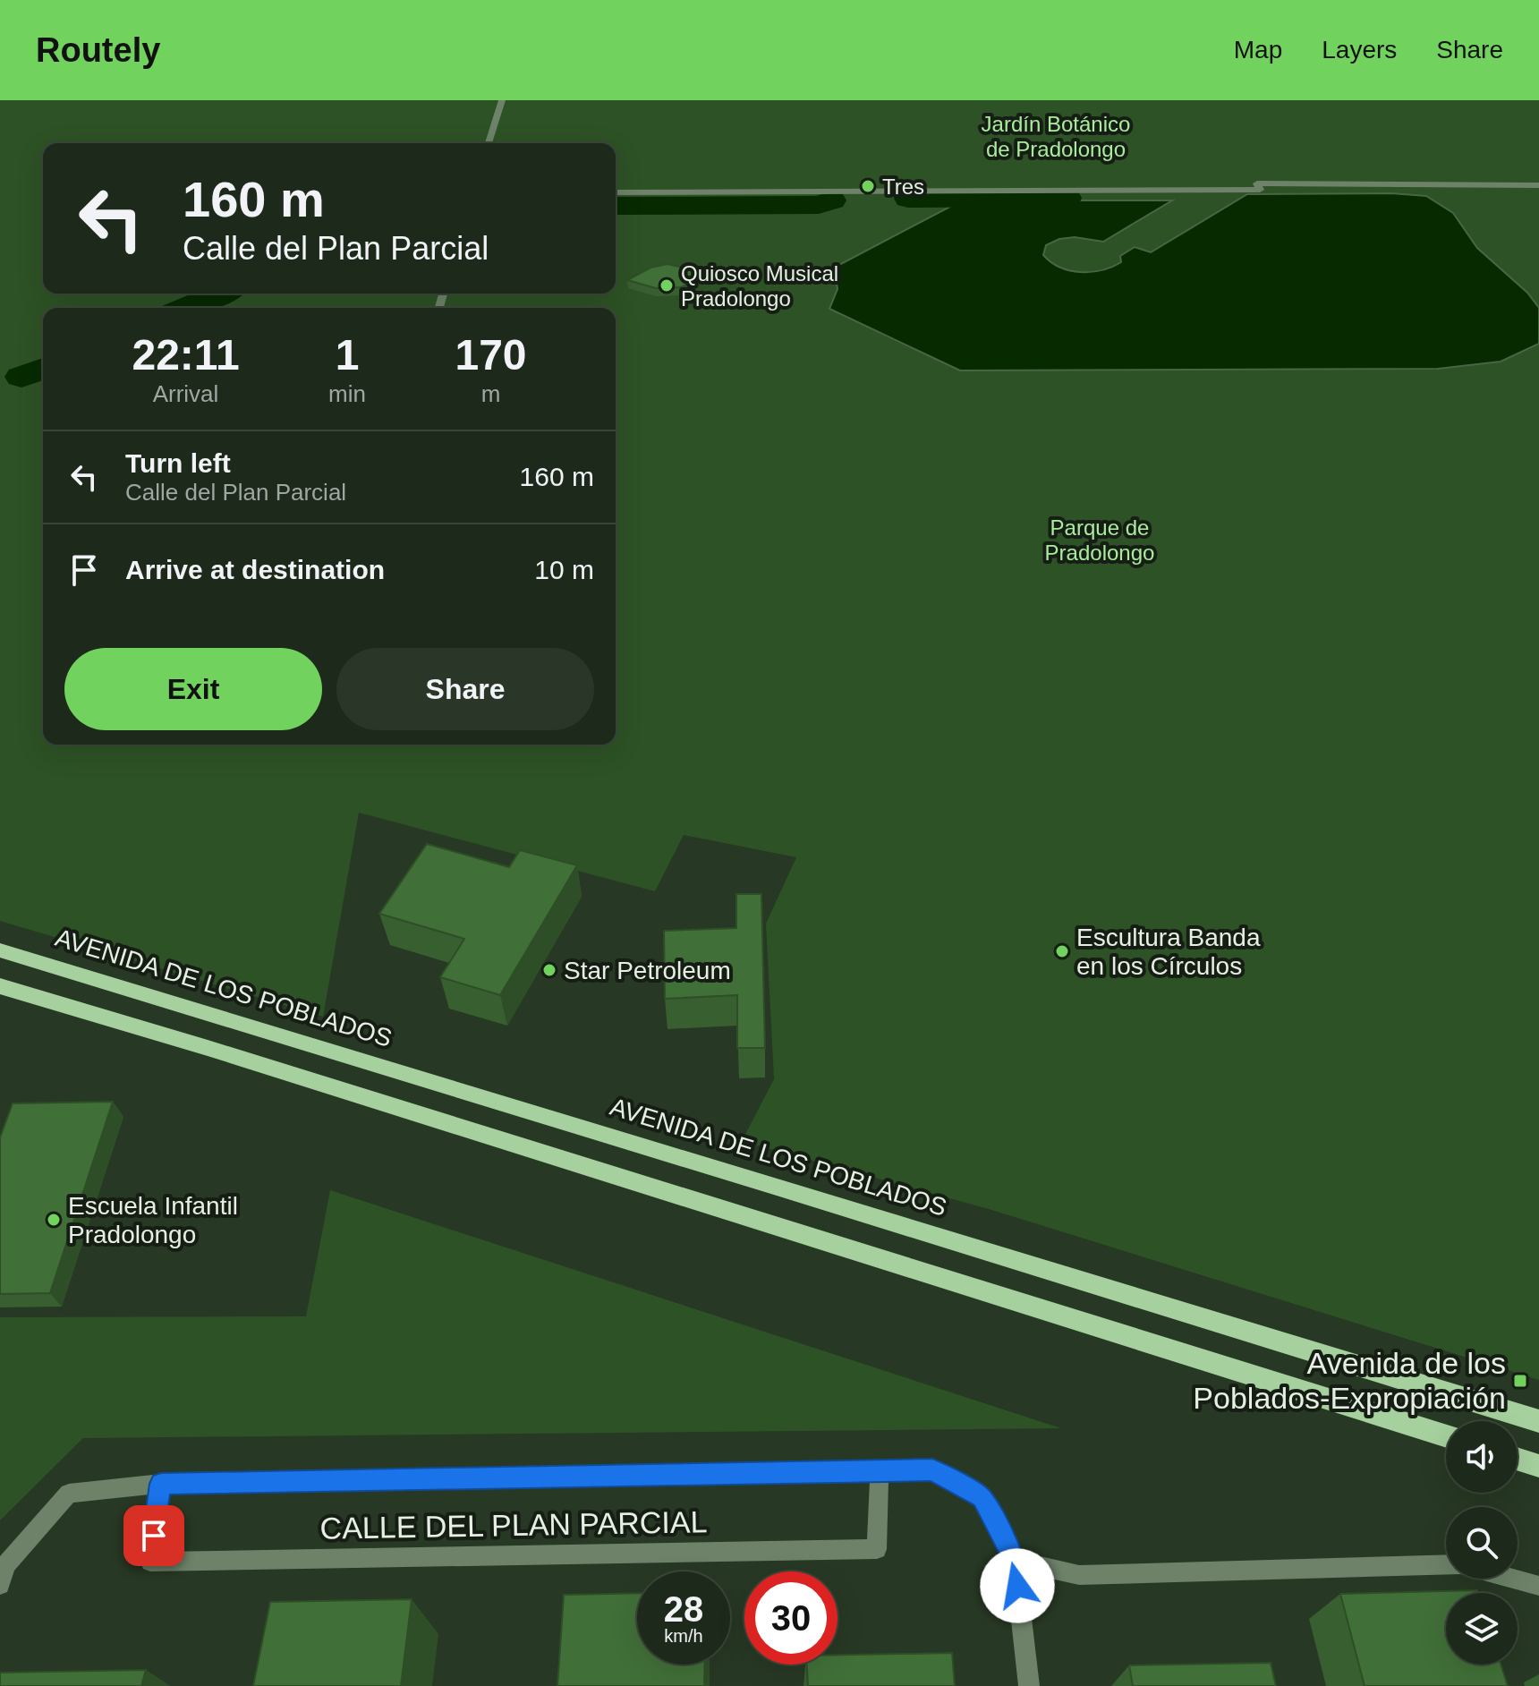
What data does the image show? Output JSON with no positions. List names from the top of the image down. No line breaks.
{"streets":{"main road":["AVENIDA DE LOS POBLADOS"],"street":["CALLE DEL PLAN PARCIAL"]},"parks":["Jardín Botánico de Pradolongo","Parque de Pradolongo"],"places":{"other":["Tres","Quiosco Musical Pradolongo","Escultura Banda en los Círculos","Star Petroleum","Escuela Infantil Pradolongo"],"transit":["Avenida de los Poblados-Expropiación"]},"page":{"header":"Routely","nav":["Map","Layers","Share"],"turn":["160 m","Calle del Plan Parcial"],"eta":["22:11","Arrival","1","min","170","m"],"list":[{"name":"Turn left","note":"Calle del Plan Parcial","value":"160 m"},{"name":"Arrive at destination","value":"10 m"}],"buttons":["Exit","Share"],"speed":"28 km/h","limit":"30"}}
